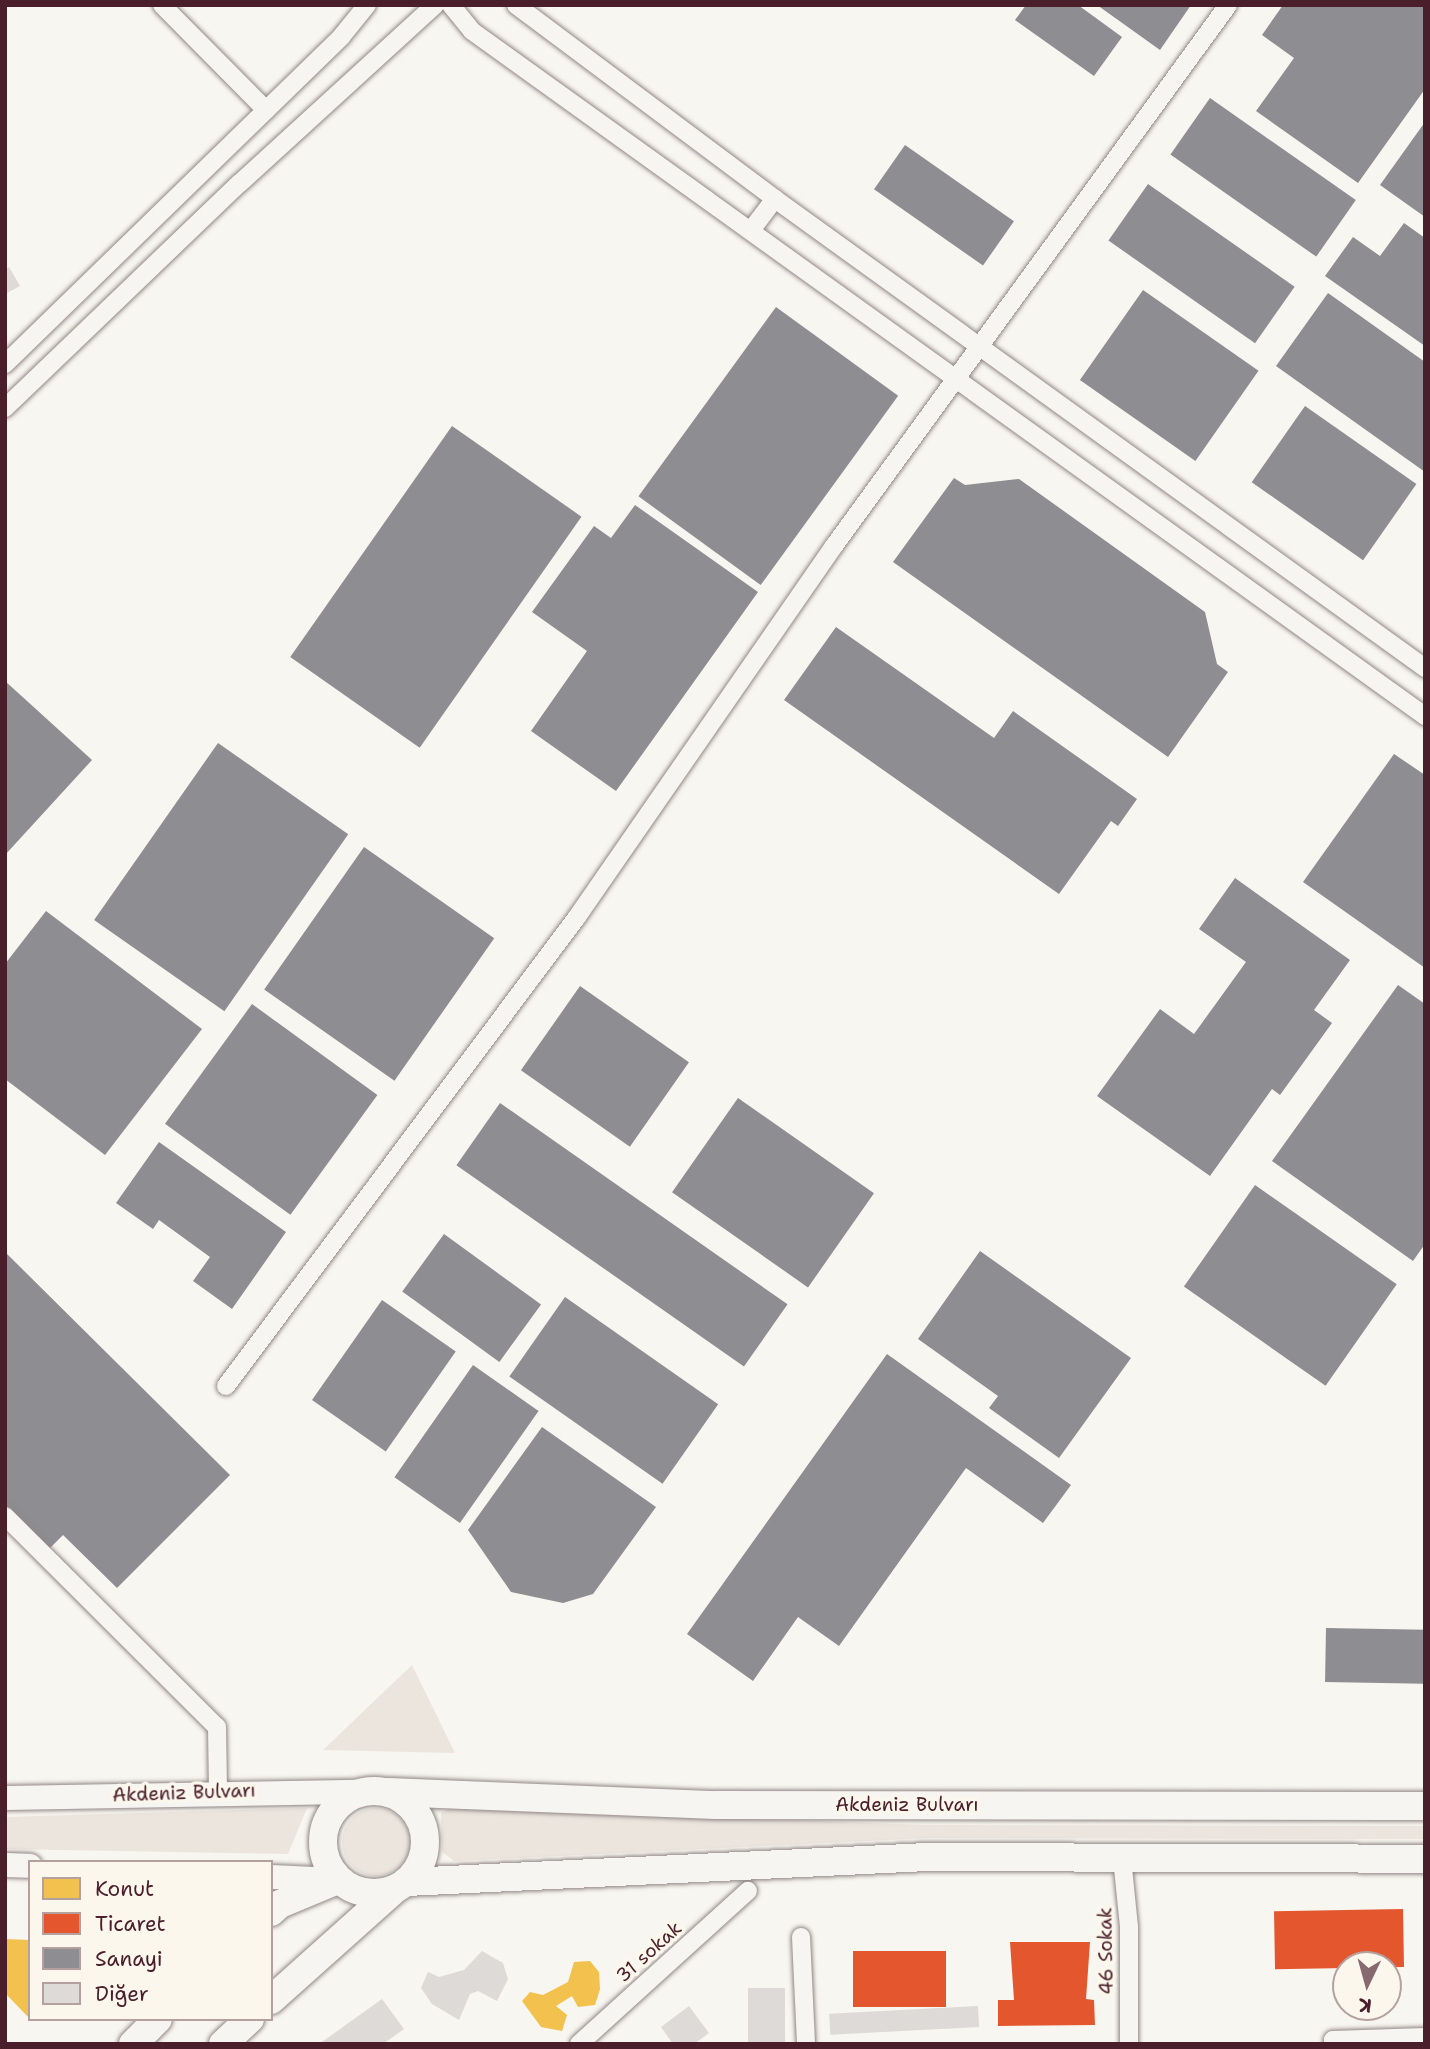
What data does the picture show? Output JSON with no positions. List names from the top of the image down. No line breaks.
{"streets":{"main road":["Akdeniz Bulvarı"],"street":["46 Sokak","31 sokak"]},"legend":["Konut","Ticaret","Sanayi","Diğer"],"north":"bottom"}
